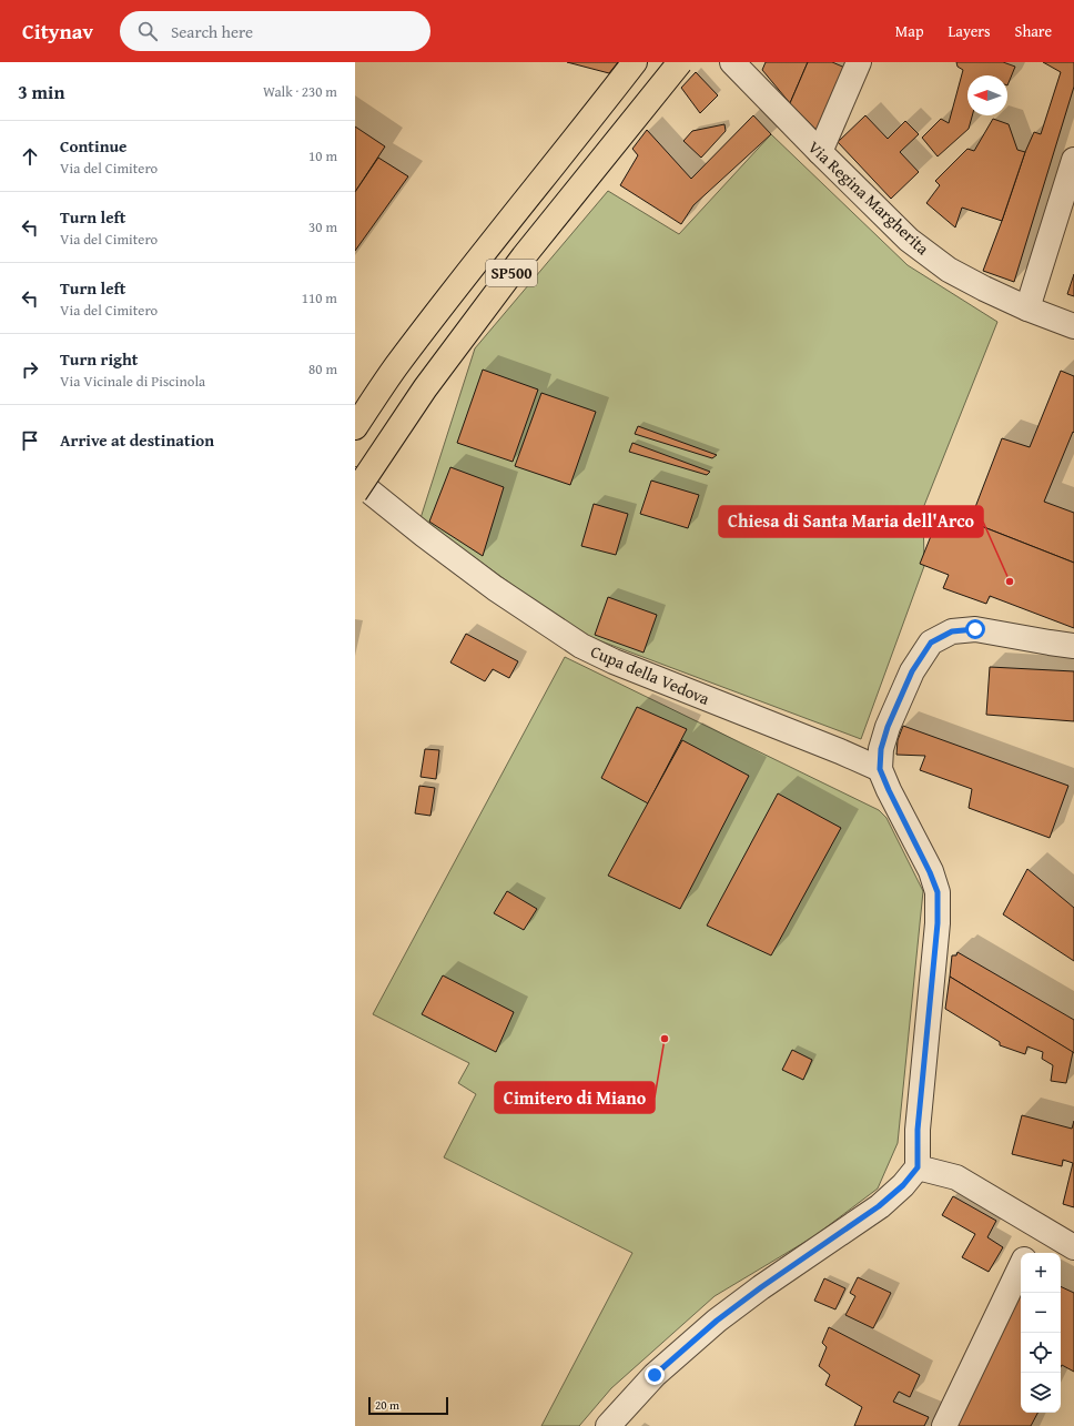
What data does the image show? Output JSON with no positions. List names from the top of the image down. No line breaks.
{"streets":{"highway":["SP500"],"street":["Via Regina Margherita","Cupa della Vedova"]},"places":["Chiesa di Santa Maria dell'Arco","Cimitero di Miano"],"scale_bar":"20 m","north":"left","page":{"header":"Citynav","search":"Search here","nav":["Map","Layers","Share"],"heading":["3 min","Walk · 230 m"],"list":[["Continue","Via del Cimitero","10 m"],["Turn left","Via del Cimitero","30 m"],["Turn left","Via del Cimitero","110 m"],["Turn right","Via Vicinale di Piscinola","80 m"],"Arrive at destination"],"map_buttons":["+","−"],"scale":"20 m"}}
